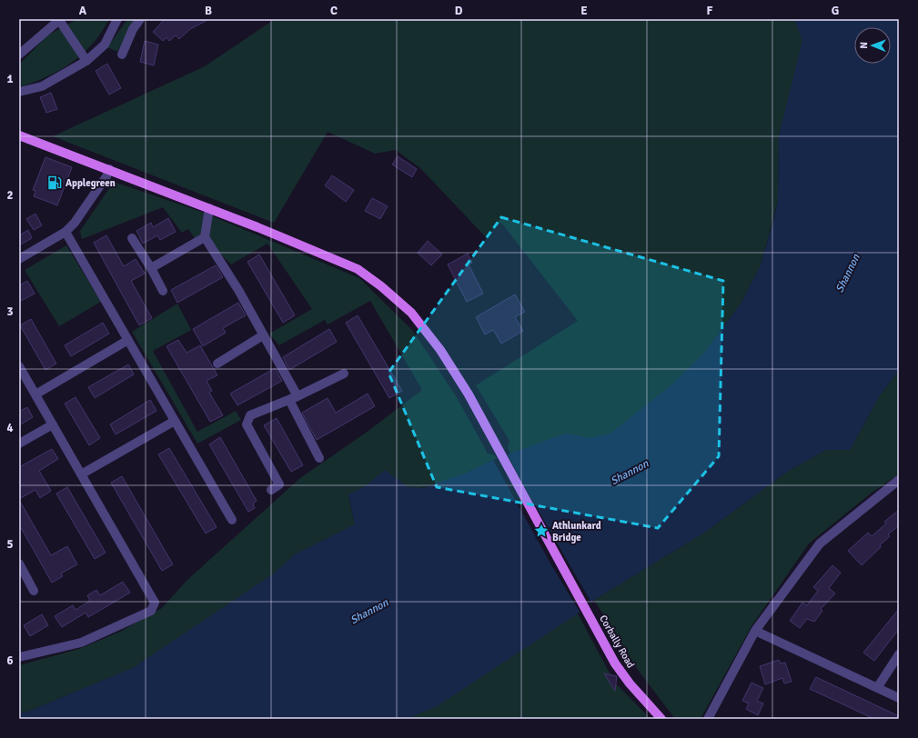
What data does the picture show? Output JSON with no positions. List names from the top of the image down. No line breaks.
{"streets":{"main road":["Corbally Road"]},"water":["Shannon"],"places":{"fuel station":["Applegreen"],"place":["Athlunkard Bridge"]},"north":"left","grid":{"columns":["A","B","C","D","E","F","G"],"rows":["1","2","3","4","5","6"]}}
